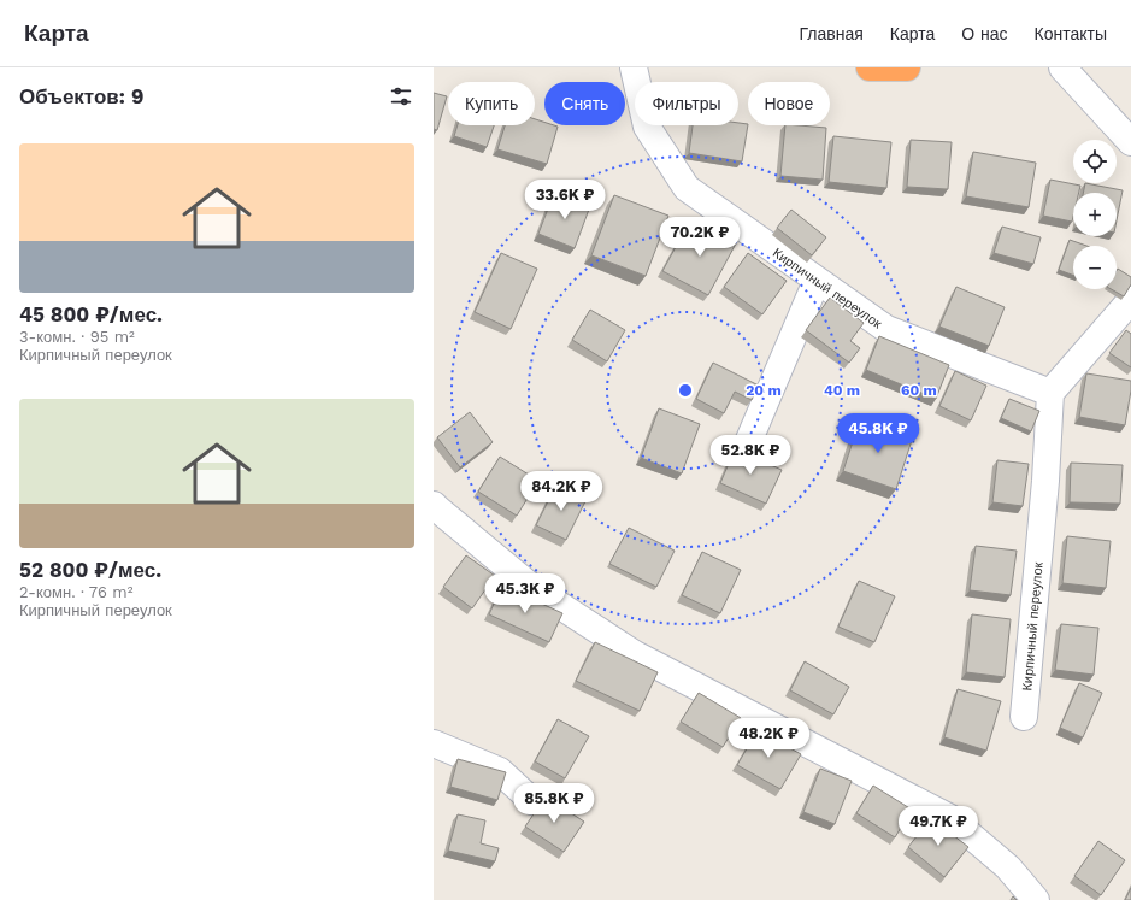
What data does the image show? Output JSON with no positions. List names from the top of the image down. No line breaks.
{"streets":{"street":["Кирпичный переулок"]},"page":{"header":"Карта","nav":["Главная","Карта","О нас","Контакты"],"heading":"Объектов: 9","chip":["Купить","Снять","Фильтры","Новое"],"list":[{"name":"45 800 ₽/мес.","note":"3-комн. · 95 m² · Кирпичный переулок"},{"name":"52 800 ₽/мес.","note":"2-комн. · 76 m² · Кирпичный переулок"}],"map_buttons":["+","−"],"price":["33.6K ₽","70.2K ₽","45.8K ₽","52.8K ₽","84.2K ₽","45.3K ₽","48.2K ₽","85.8K ₽","49.7K ₽"]},"rings":["20 m","40 m","60 m"]}
